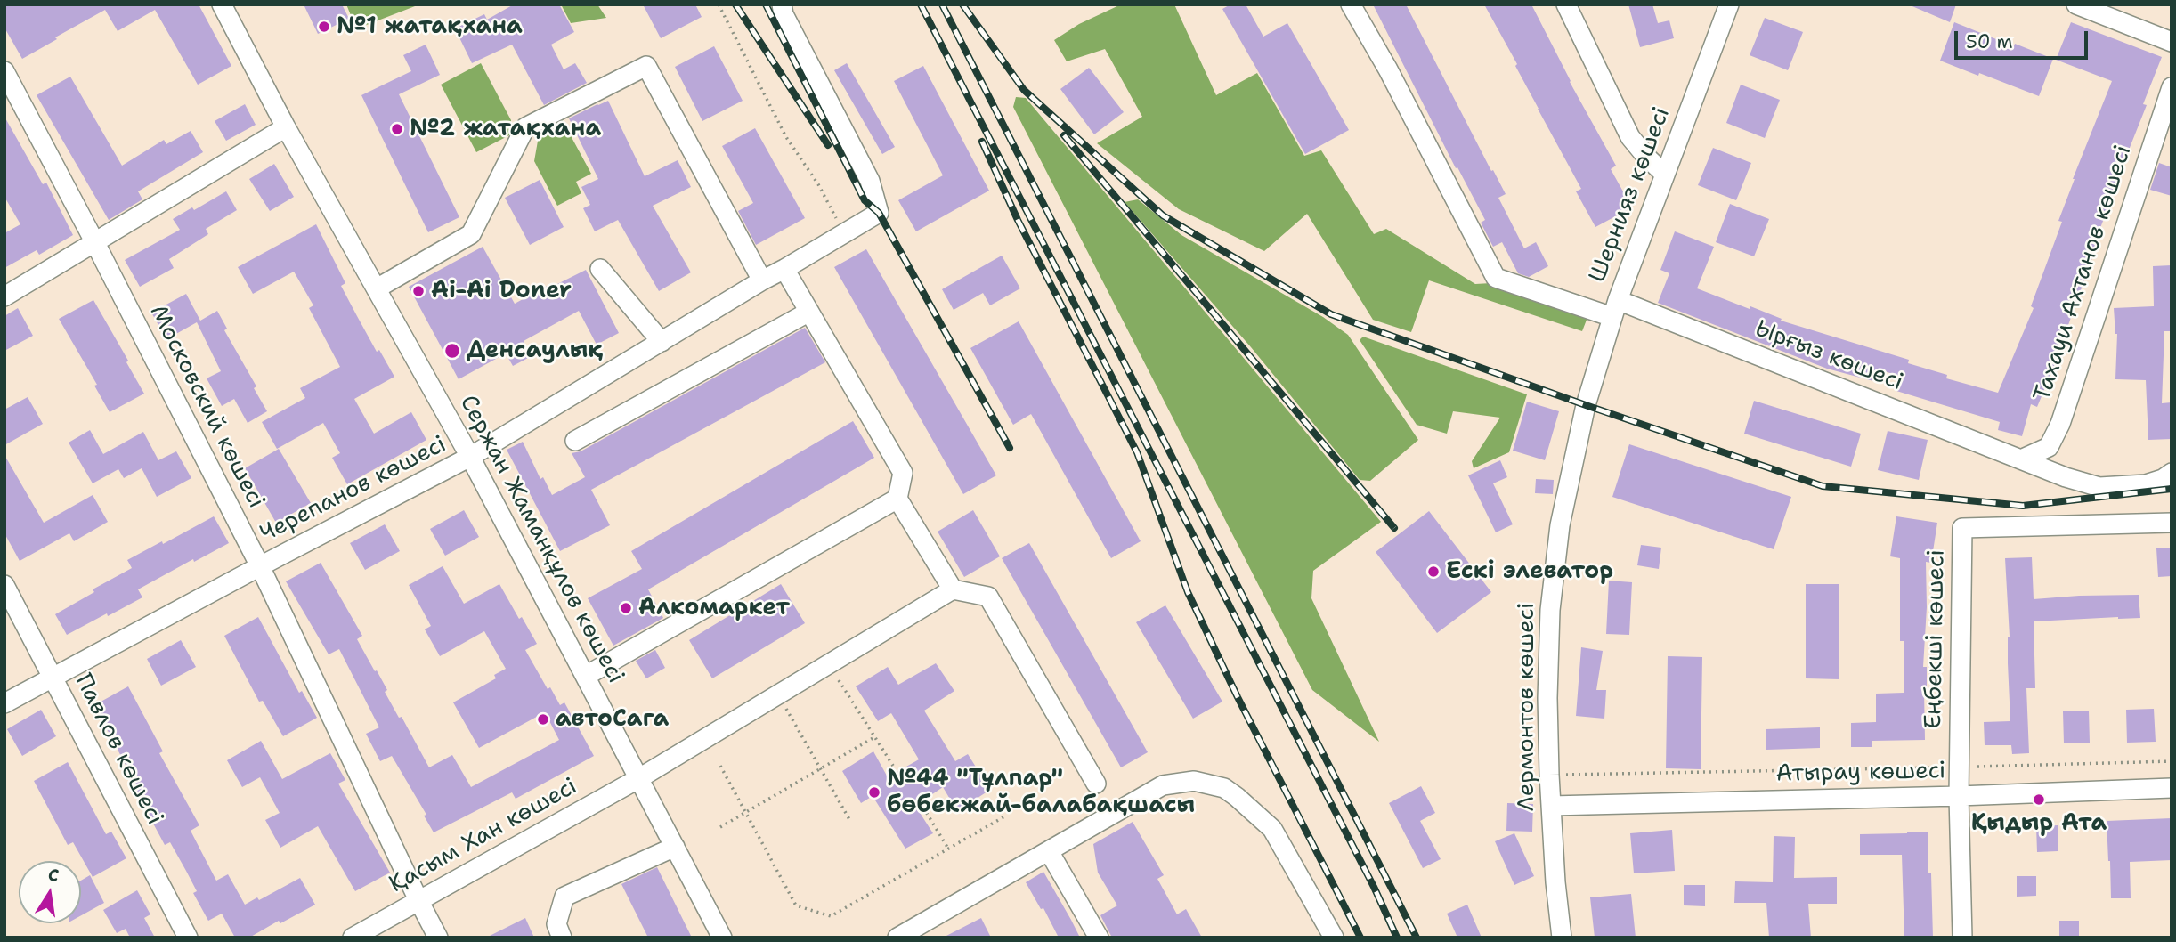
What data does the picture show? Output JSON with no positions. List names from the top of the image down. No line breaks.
{"streets":{"street":["Шернияз көшесі","Тахауи Ахтанов көшесі","Ырғыз көшесі","Московский көшесі","Черепанов көшесі","Сержан Жаманқұлов көшесі","Еңбекші көшесі","Лермонтов көшесі","Павлов көшесі","Атырау көшесі","Қасым Хан көшесі"]},"crossings":[["Шернияз көшесі","Ырғыз көшесі"],["Шернияз көшесі","Лермонтов көшесі"],["Тахауи Ахтанов көшесі","Ырғыз көшесі"],["Московский көшесі","Черепанов көшесі"],["Московский көшесі","Қасым Хан көшесі"],["Черепанов көшесі","Сержан Жаманқұлов көшесі"],["Черепанов көшесі","Павлов көшесі"],["Сержан Жаманқұлов көшесі","Қасым Хан көшесі"],["Еңбекші көшесі","Атырау көшесі"],["Лермонтов көшесі","Атырау көшесі"]],"places":["№1 жатақхана","№2 жатақхана","Ai-Ai Doner","Денсаулық","Ескі элеватор","Алкомаркет","автоСага","№44 \"Тұлпар\" бөбекжай-балабақшасы","Қыдыр Ата"],"scale_bar":"50 m","north":"top"}
